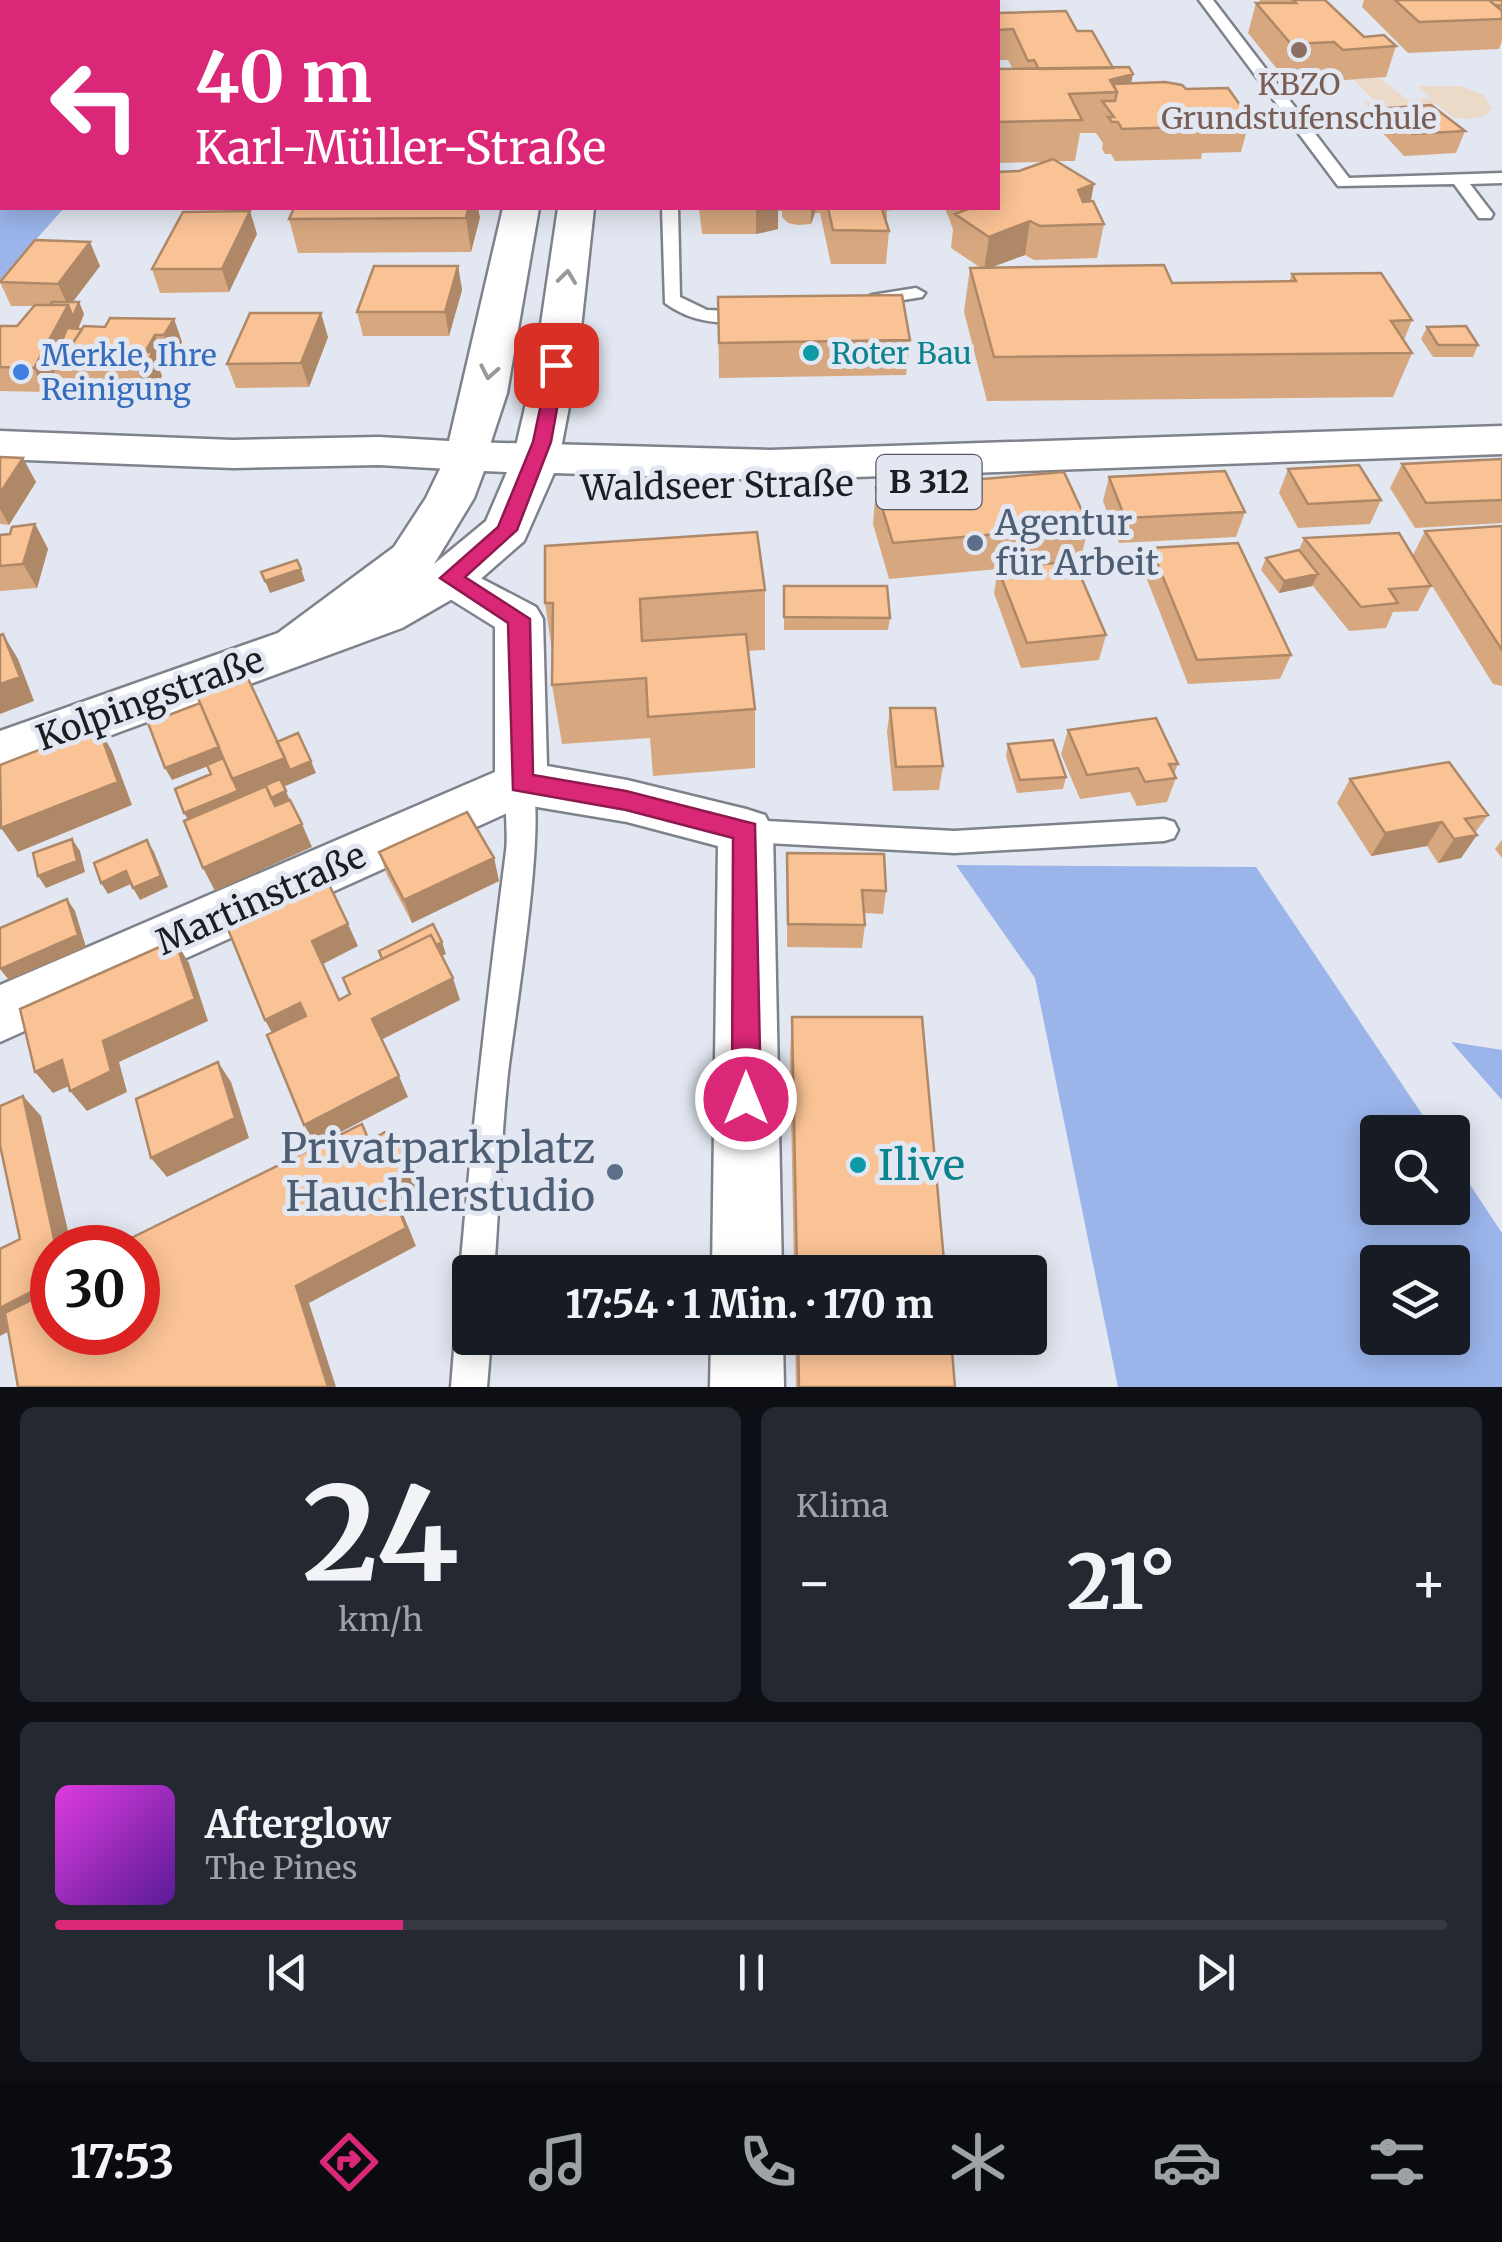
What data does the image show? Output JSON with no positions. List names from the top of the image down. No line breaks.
{"streets":{"main road":["B 312","Waldseer Straße","Kolpingstraße"],"street":["Martinstraße"]},"crossings":[["Waldseer Straße","Kolpingstraße"]],"places":["KBZO Grundstufenschule","Roter Bau","Merkle, Ihre Reinigung","Agentur für Arbeit","Ilive","Privatparkplatz Hauchlerstudio"],"page":{"turn":["40 m","Karl-Müller-Straße"],"limit":"30","trip":"17:54 · 1 Min. · 170 m","tile":[["24","km/h"],"Klima"],"heat":["−","21°","+"],"song":["Afterglow","The Pines"],"tabs":"17:53"}}
